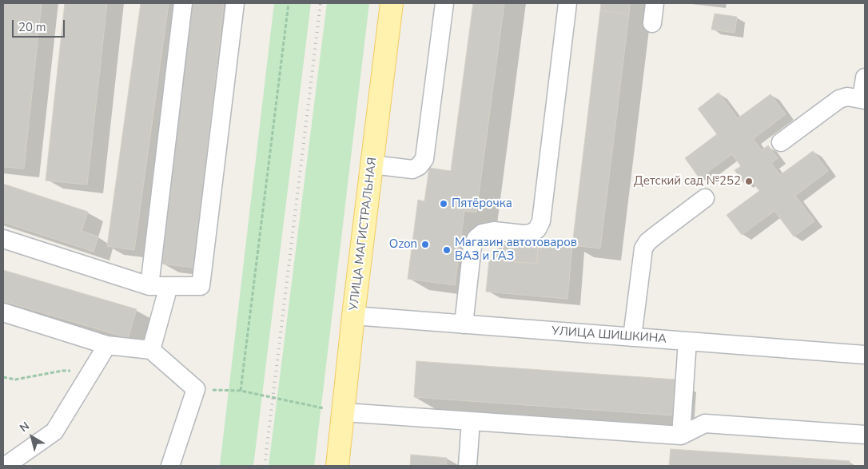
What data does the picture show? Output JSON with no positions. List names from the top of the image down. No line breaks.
{"streets":{"main road":["УЛИЦА МАГИСТРАЛЬНАЯ"],"street":["УЛИЦА ШИШКИНА"]},"crossings":[["УЛИЦА МАГИСТРАЛЬНАЯ","УЛИЦА ШИШКИНА"]],"places":["Детский сад №252","Пятёрочка","Ozon","Магазин автотоваров ВАЗ и ГАЗ"],"scale_bar":"20 m","north":"top left"}
